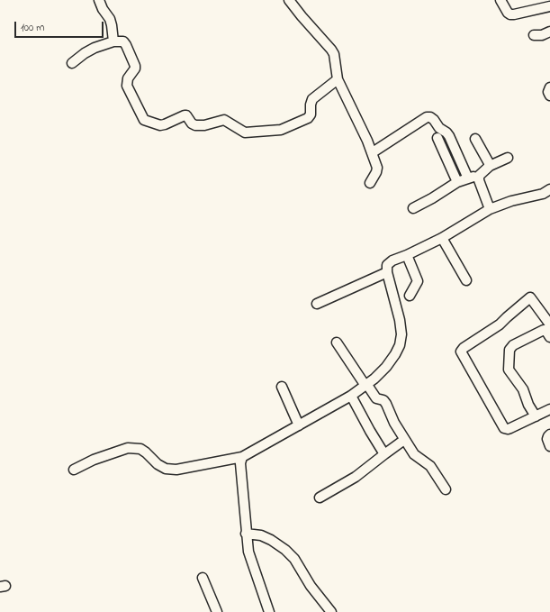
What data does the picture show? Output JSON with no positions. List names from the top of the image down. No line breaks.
{"scale_bar":"100 m"}
